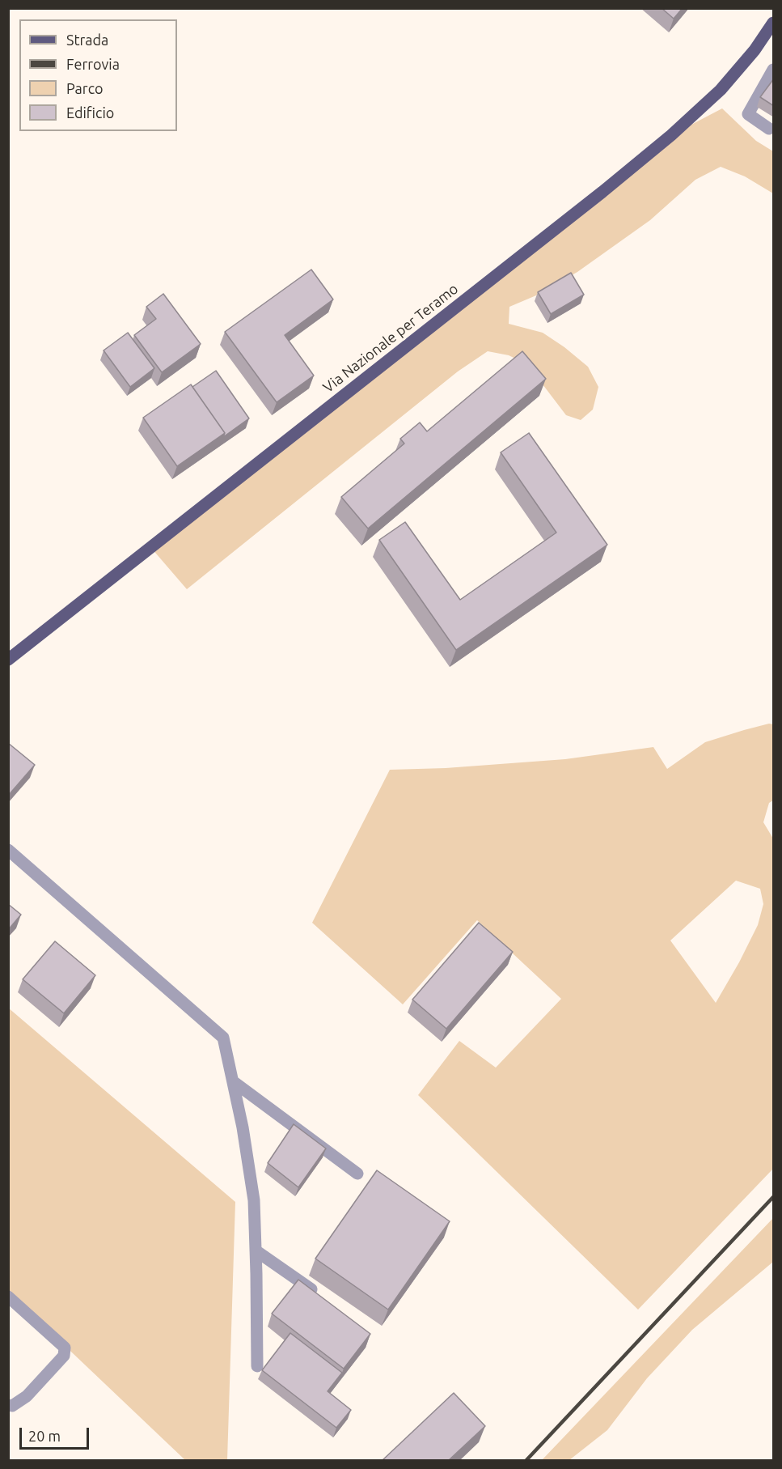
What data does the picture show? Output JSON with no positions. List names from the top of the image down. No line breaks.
{"streets":{"main road":["Via Nazionale per Teramo"]},"legend":["Strada","Ferrovia","Parco","Edificio"],"scale_bar":"20 m"}
